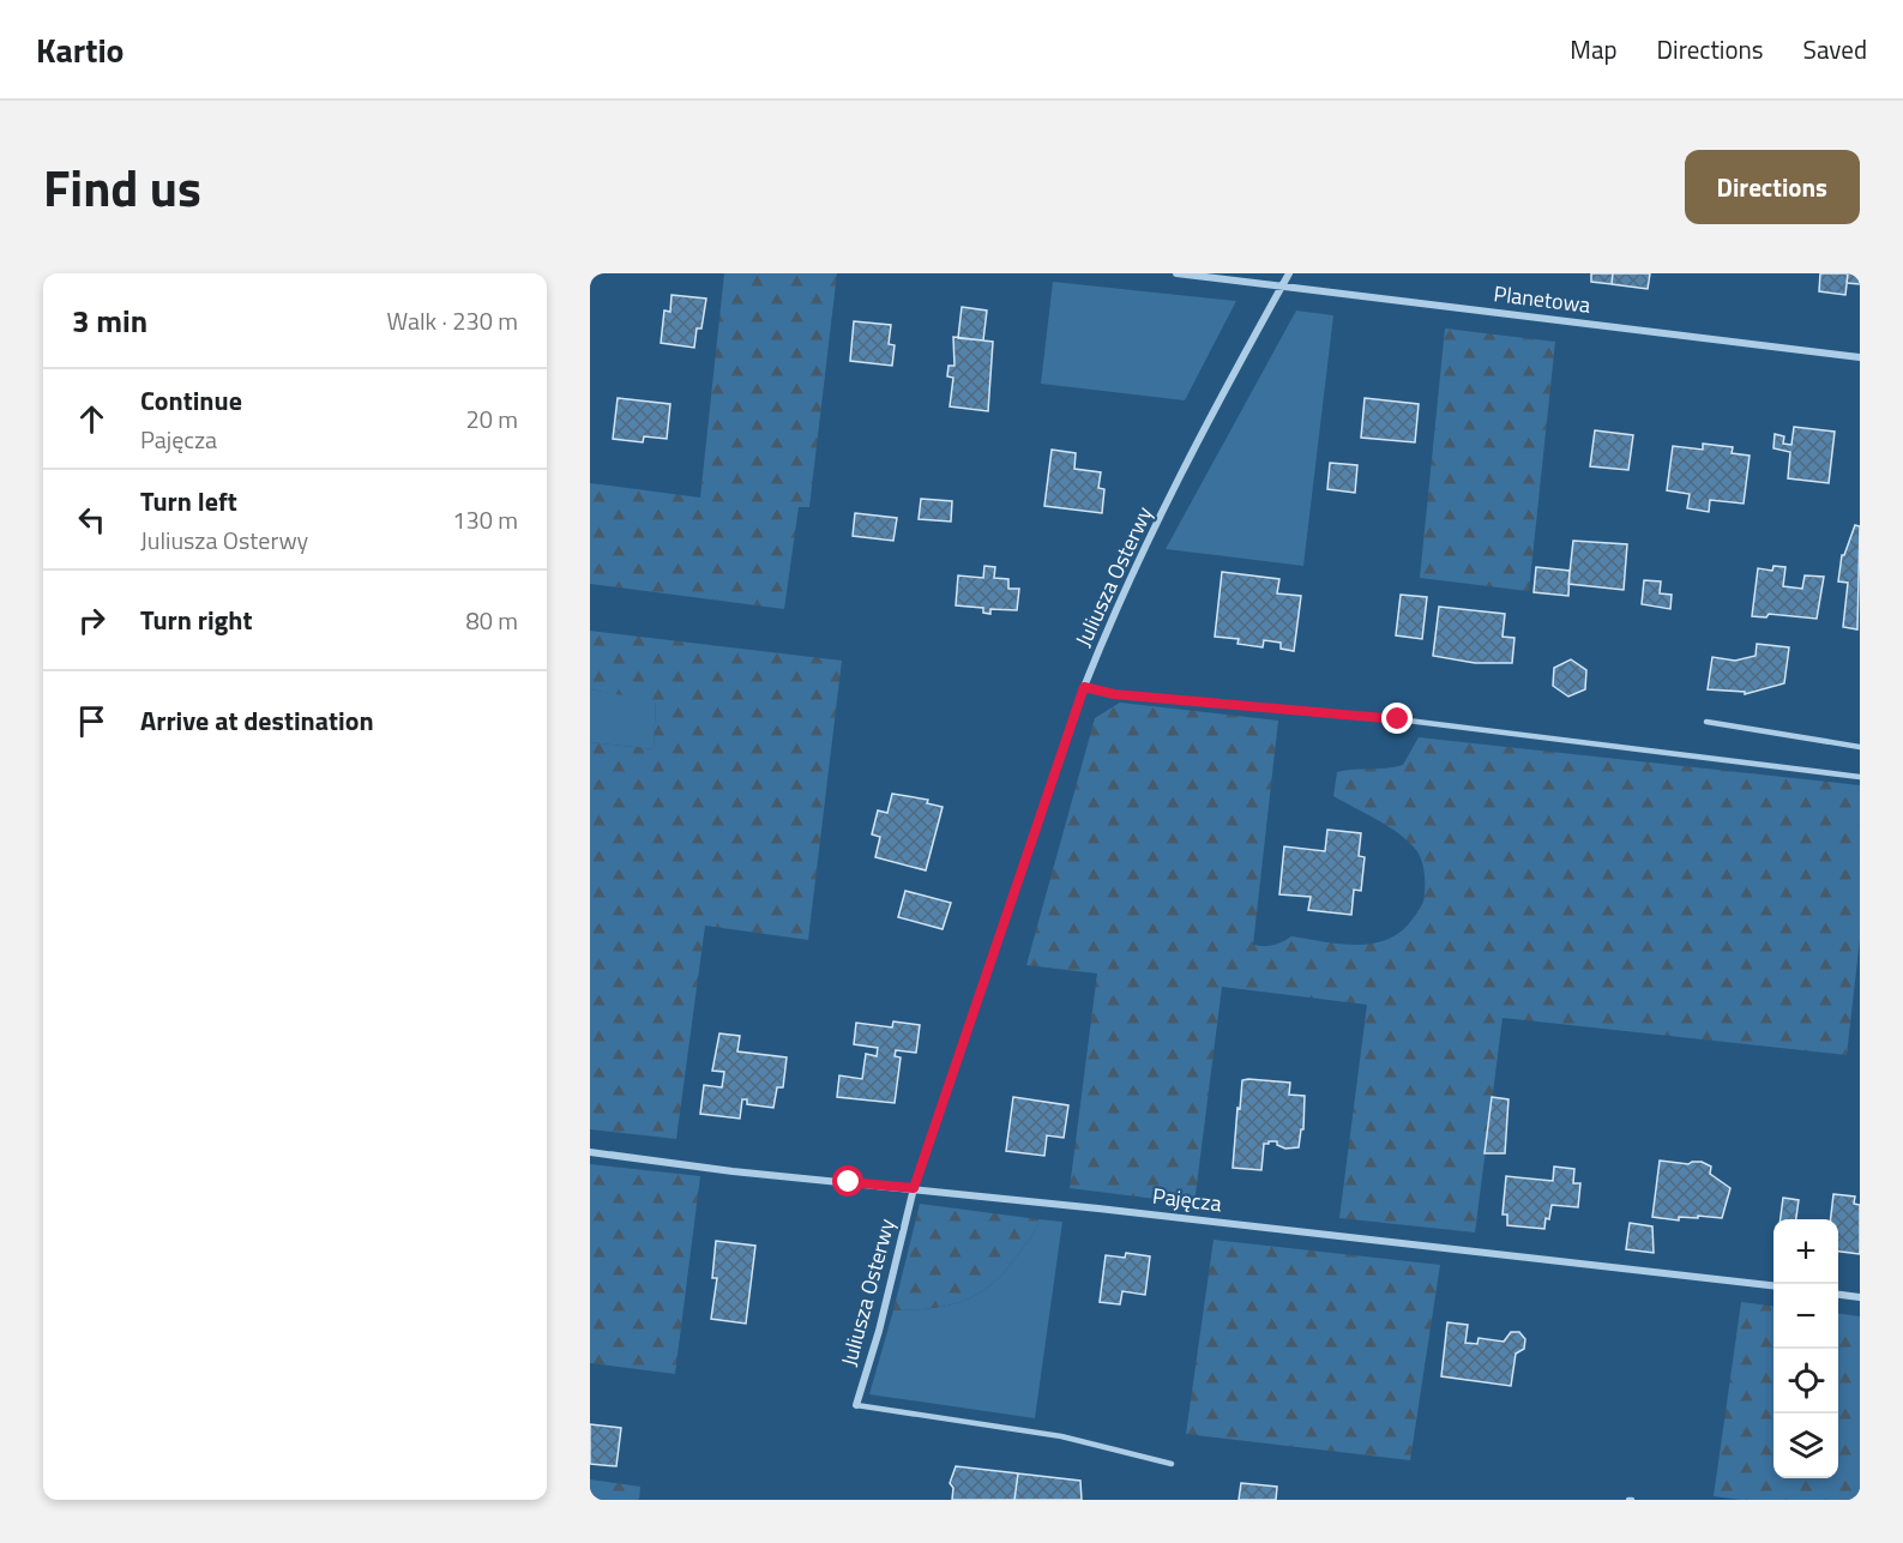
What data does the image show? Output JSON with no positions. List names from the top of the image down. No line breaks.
{"streets":{"street":["Planetowa","Juliusza Osterwy","Pajęcza"]},"crossings":[["Planetowa","Juliusza Osterwy"],["Juliusza Osterwy","Pajęcza"]],"page":{"header":"Kartio","nav":["Map","Directions","Saved"],"title":"Find us","buttons":"Directions","heading":["3 min","Walk · 230 m"],"list":[["Continue","Pajęcza","20 m"],["Turn left","Juliusza Osterwy","130 m"],["Turn right","80 m"],"Arrive at destination"],"map_buttons":["+","−"]}}
